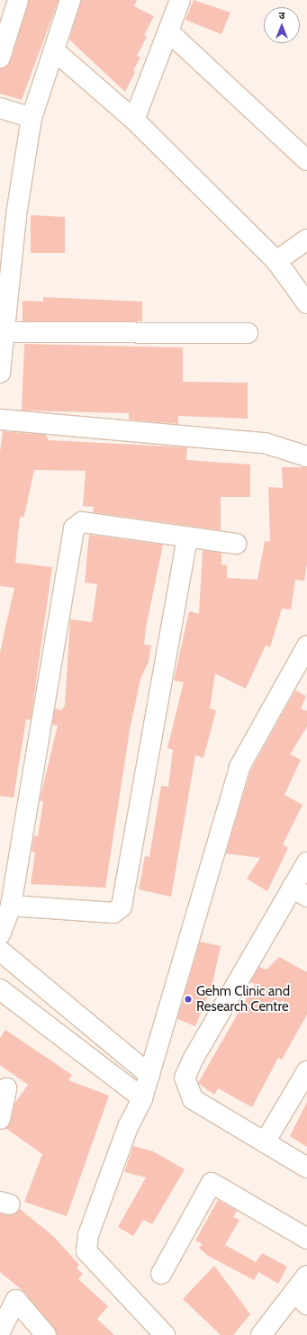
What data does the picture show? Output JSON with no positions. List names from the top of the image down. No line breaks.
{"places":["Gehm Clinic and Research Centre"],"north":"top"}
